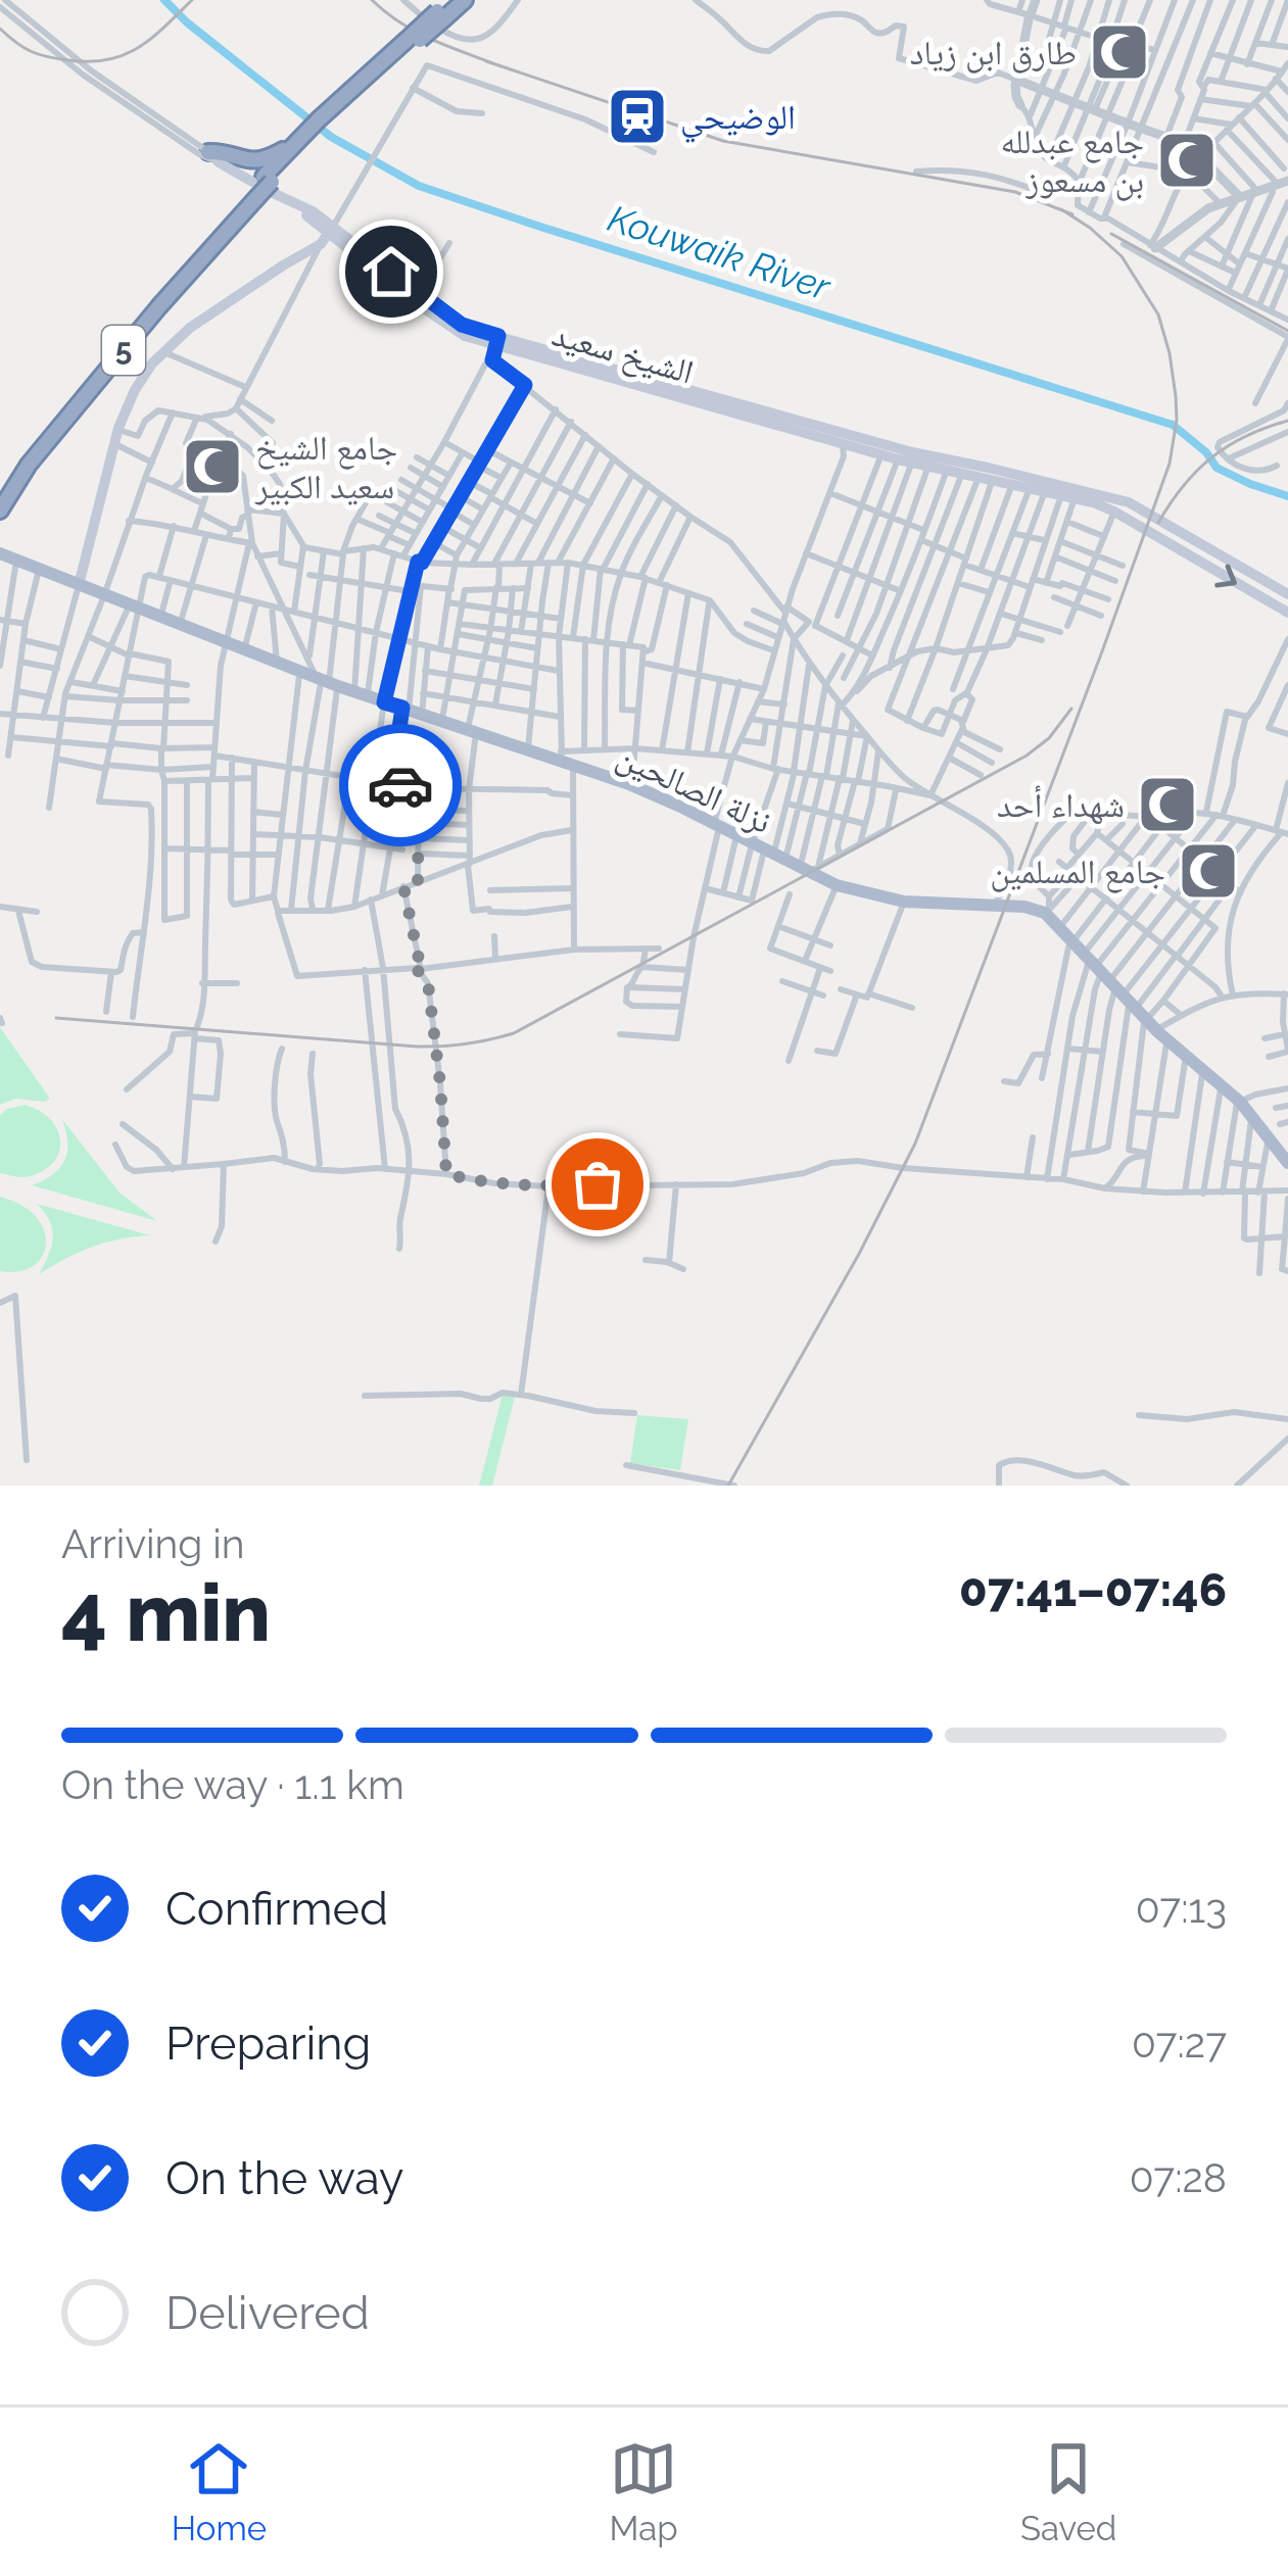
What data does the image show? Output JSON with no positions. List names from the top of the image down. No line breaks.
{"streets":{"highway":["5"],"main road":["الشيخ سعيد","نزلة الصالحين"]},"crossings":[["5","الشيخ سعيد"]],"water":["Kouwaik River"],"places":{"mosque":["طارق ابن زياد","جامع عبدلله بن مسعوز","جامع الشيخ سعيد الكبير","شهداء أحد","جامع المسلمين"],"station":["الوضيحي"]},"page":{"heading":["4 min","Arriving in","07:41–07:46"],"bar":"On the way · 1.1 km","list":[["Confirmed","07:13"],["Preparing","07:27"],["On the way","07:28"],"Delivered"],"tabs":["Home","Map","Saved"]}}
